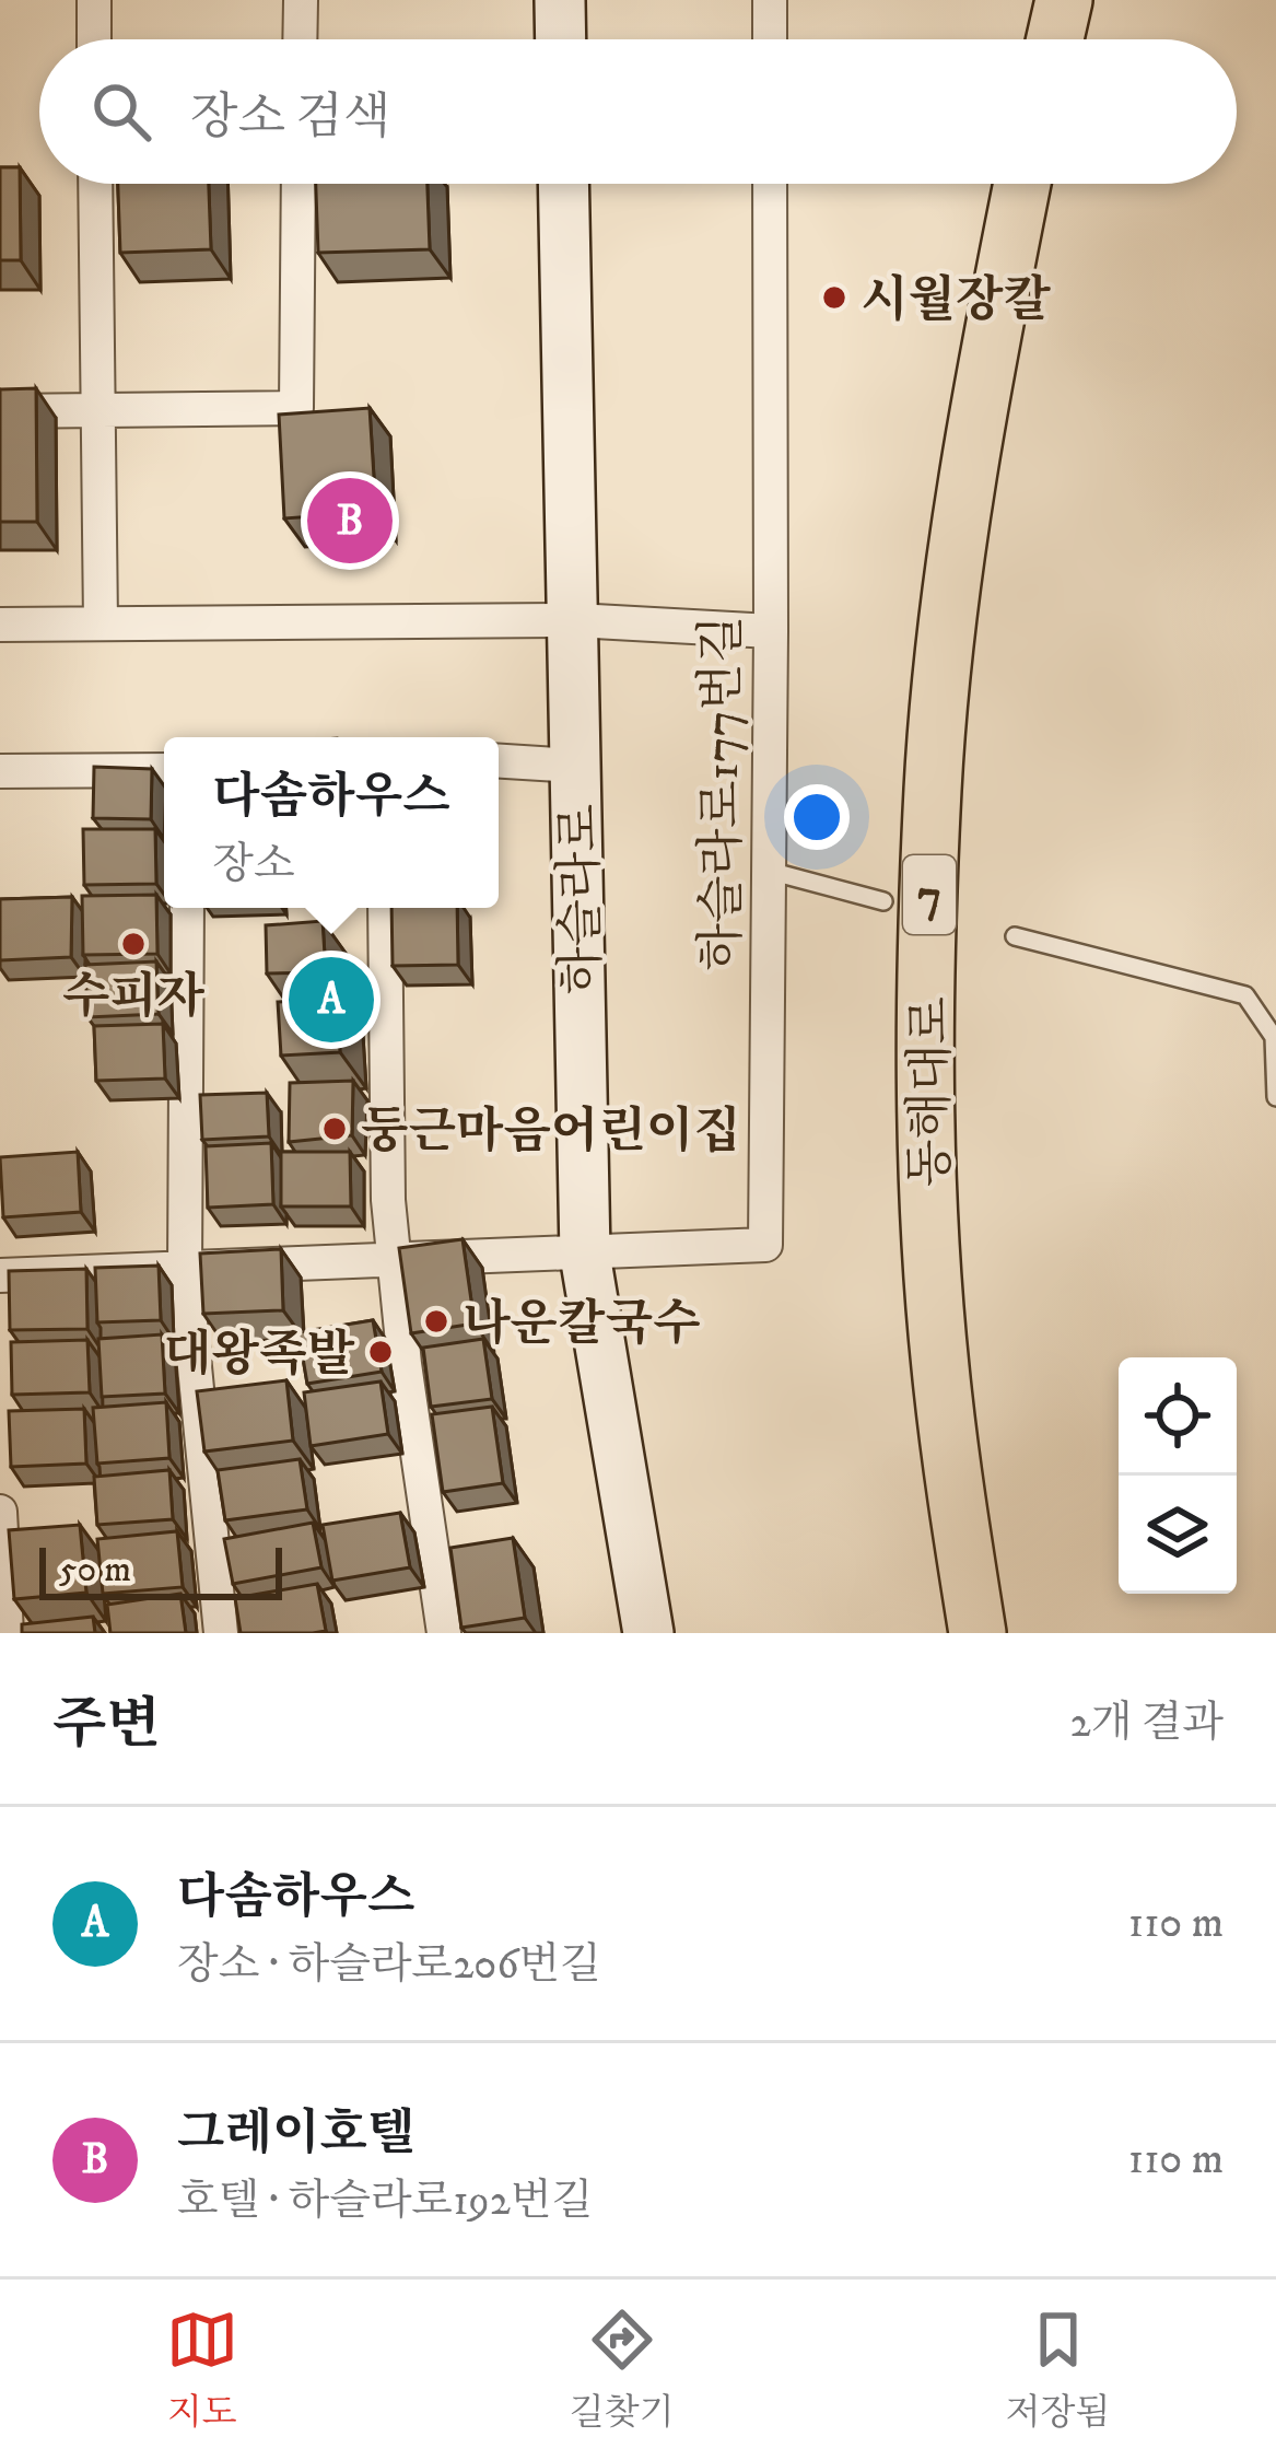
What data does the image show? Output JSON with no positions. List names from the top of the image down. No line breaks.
{"streets":{"main road":["7","동해대로"],"street":["하슬라로177번길","하슬라로"]},"crossings":[["하슬라로177번길","하슬라로"]],"places":["시월장칼","수피자","둥근마음어린이집","나운칼국수","대왕족발"],"scale_bar":"50 m","page":{"search":"장소 검색","pins":["B","A"],"popup":["다솜하우스","장소"],"scale":"50 m","heading":["주변","2개 결과"],"list":[{"mark":"A","name":"다솜하우스","note":"장소 · 하슬라로206번길","value":"110 m"},{"mark":"B","name":"그레이호텔","note":"호텔 · 하슬라로192번길","value":"110 m"}],"nav":["지도","길찾기","저장됨"]}}
